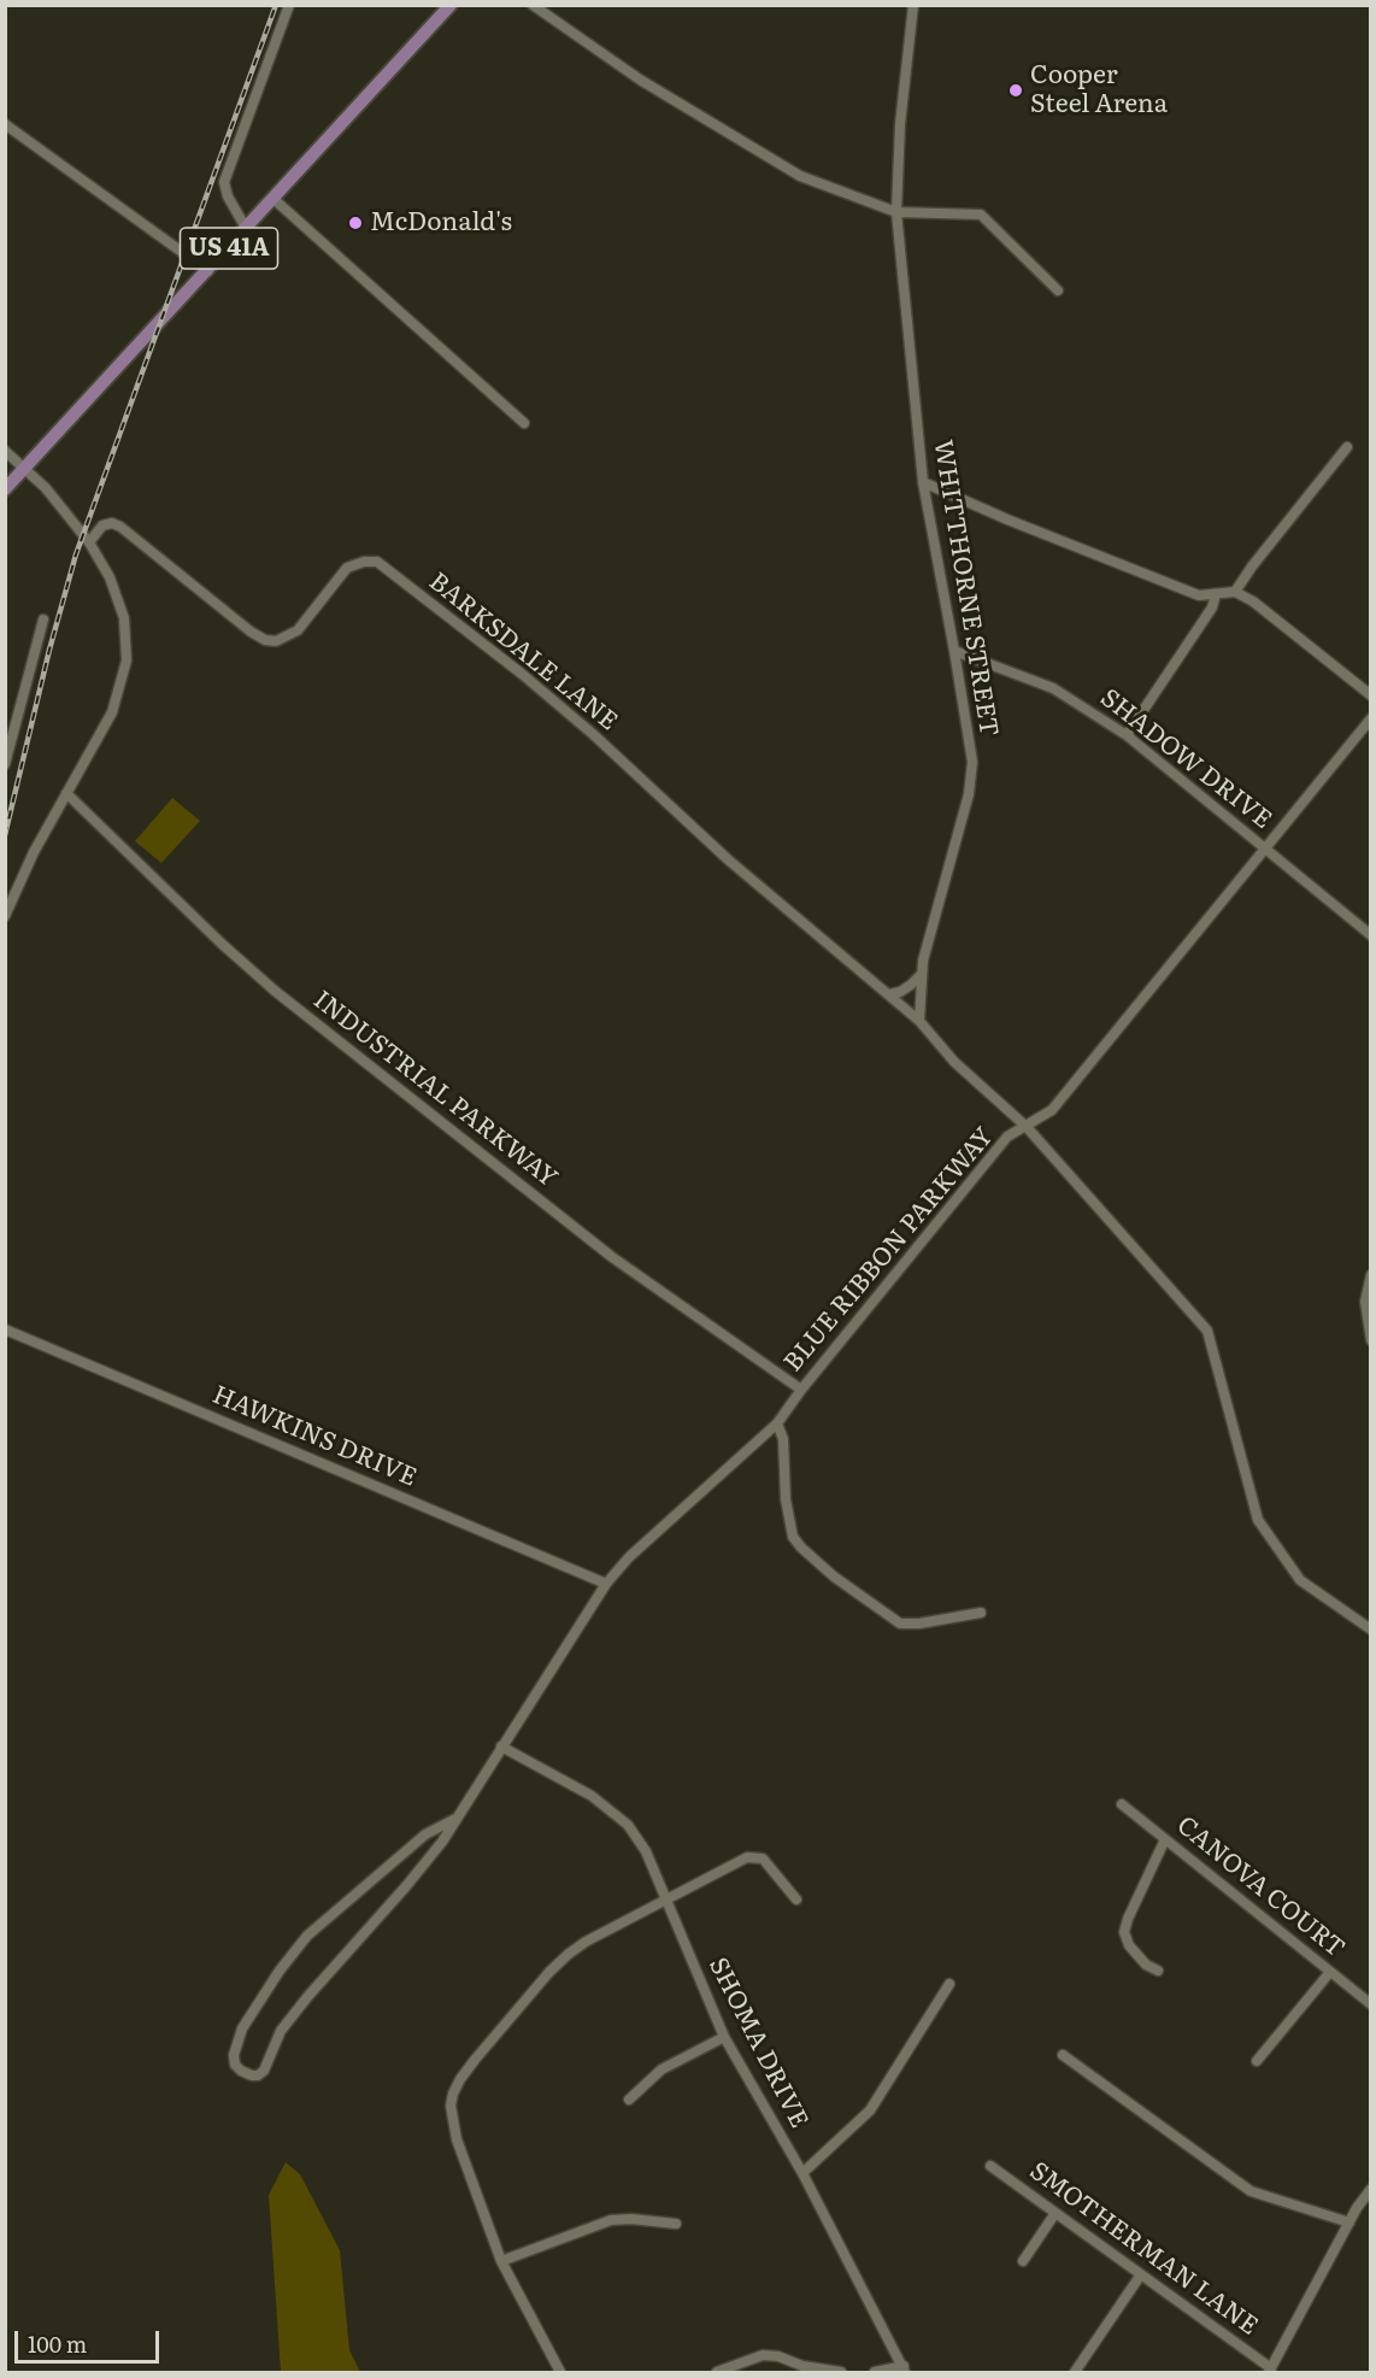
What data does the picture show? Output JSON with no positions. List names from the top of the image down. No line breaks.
{"streets":{"main road":["US 41A"],"street":["WHITTHORNE STREET","BARKSDALE LANE","SHADOW DRIVE","INDUSTRIAL PARKWAY","BLUE RIBBON PARKWAY","HAWKINS DRIVE","CANOVA COURT","SHOMA DRIVE","SMOTHERMAN LANE"]},"crossings":[["WHITTHORNE STREET","BARKSDALE LANE"],["WHITTHORNE STREET","SHADOW DRIVE"],["SHADOW DRIVE","BLUE RIBBON PARKWAY"],["INDUSTRIAL PARKWAY","BLUE RIBBON PARKWAY"],["BLUE RIBBON PARKWAY","HAWKINS DRIVE"],["BLUE RIBBON PARKWAY","SHOMA DRIVE"]],"places":["Cooper Steel Arena","McDonald's"],"scale_bar":"100 m"}
